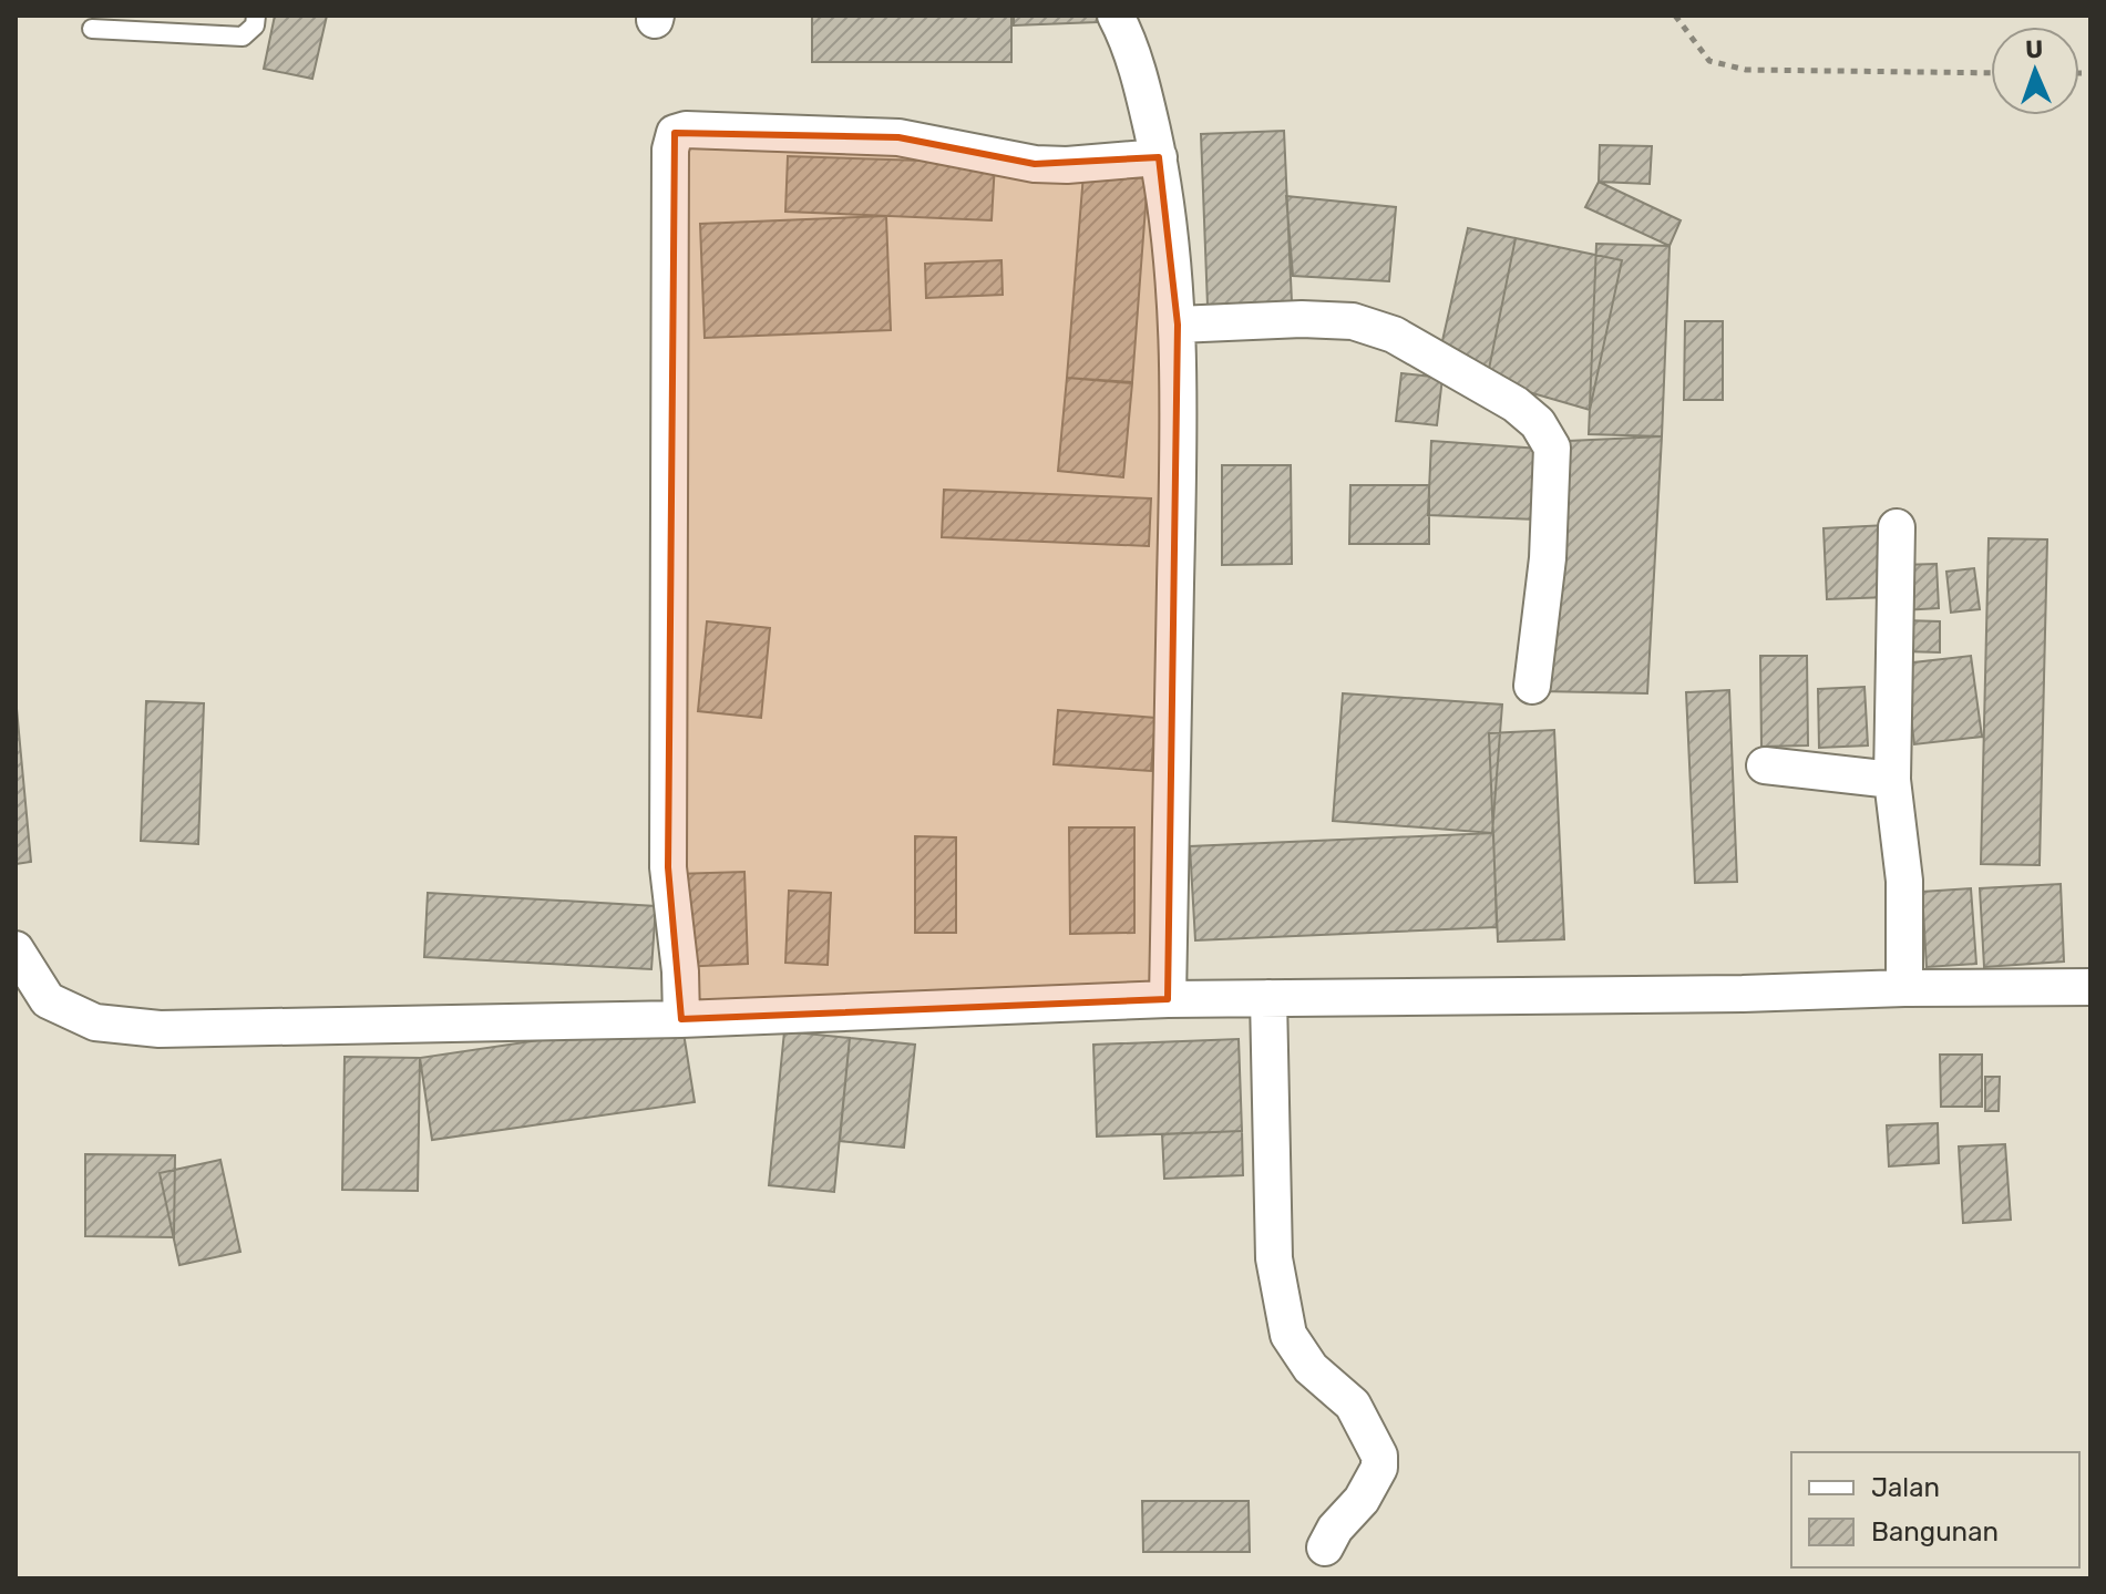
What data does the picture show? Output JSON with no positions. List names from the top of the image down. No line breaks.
{"legend":["Jalan","Bangunan"],"north":"top"}
